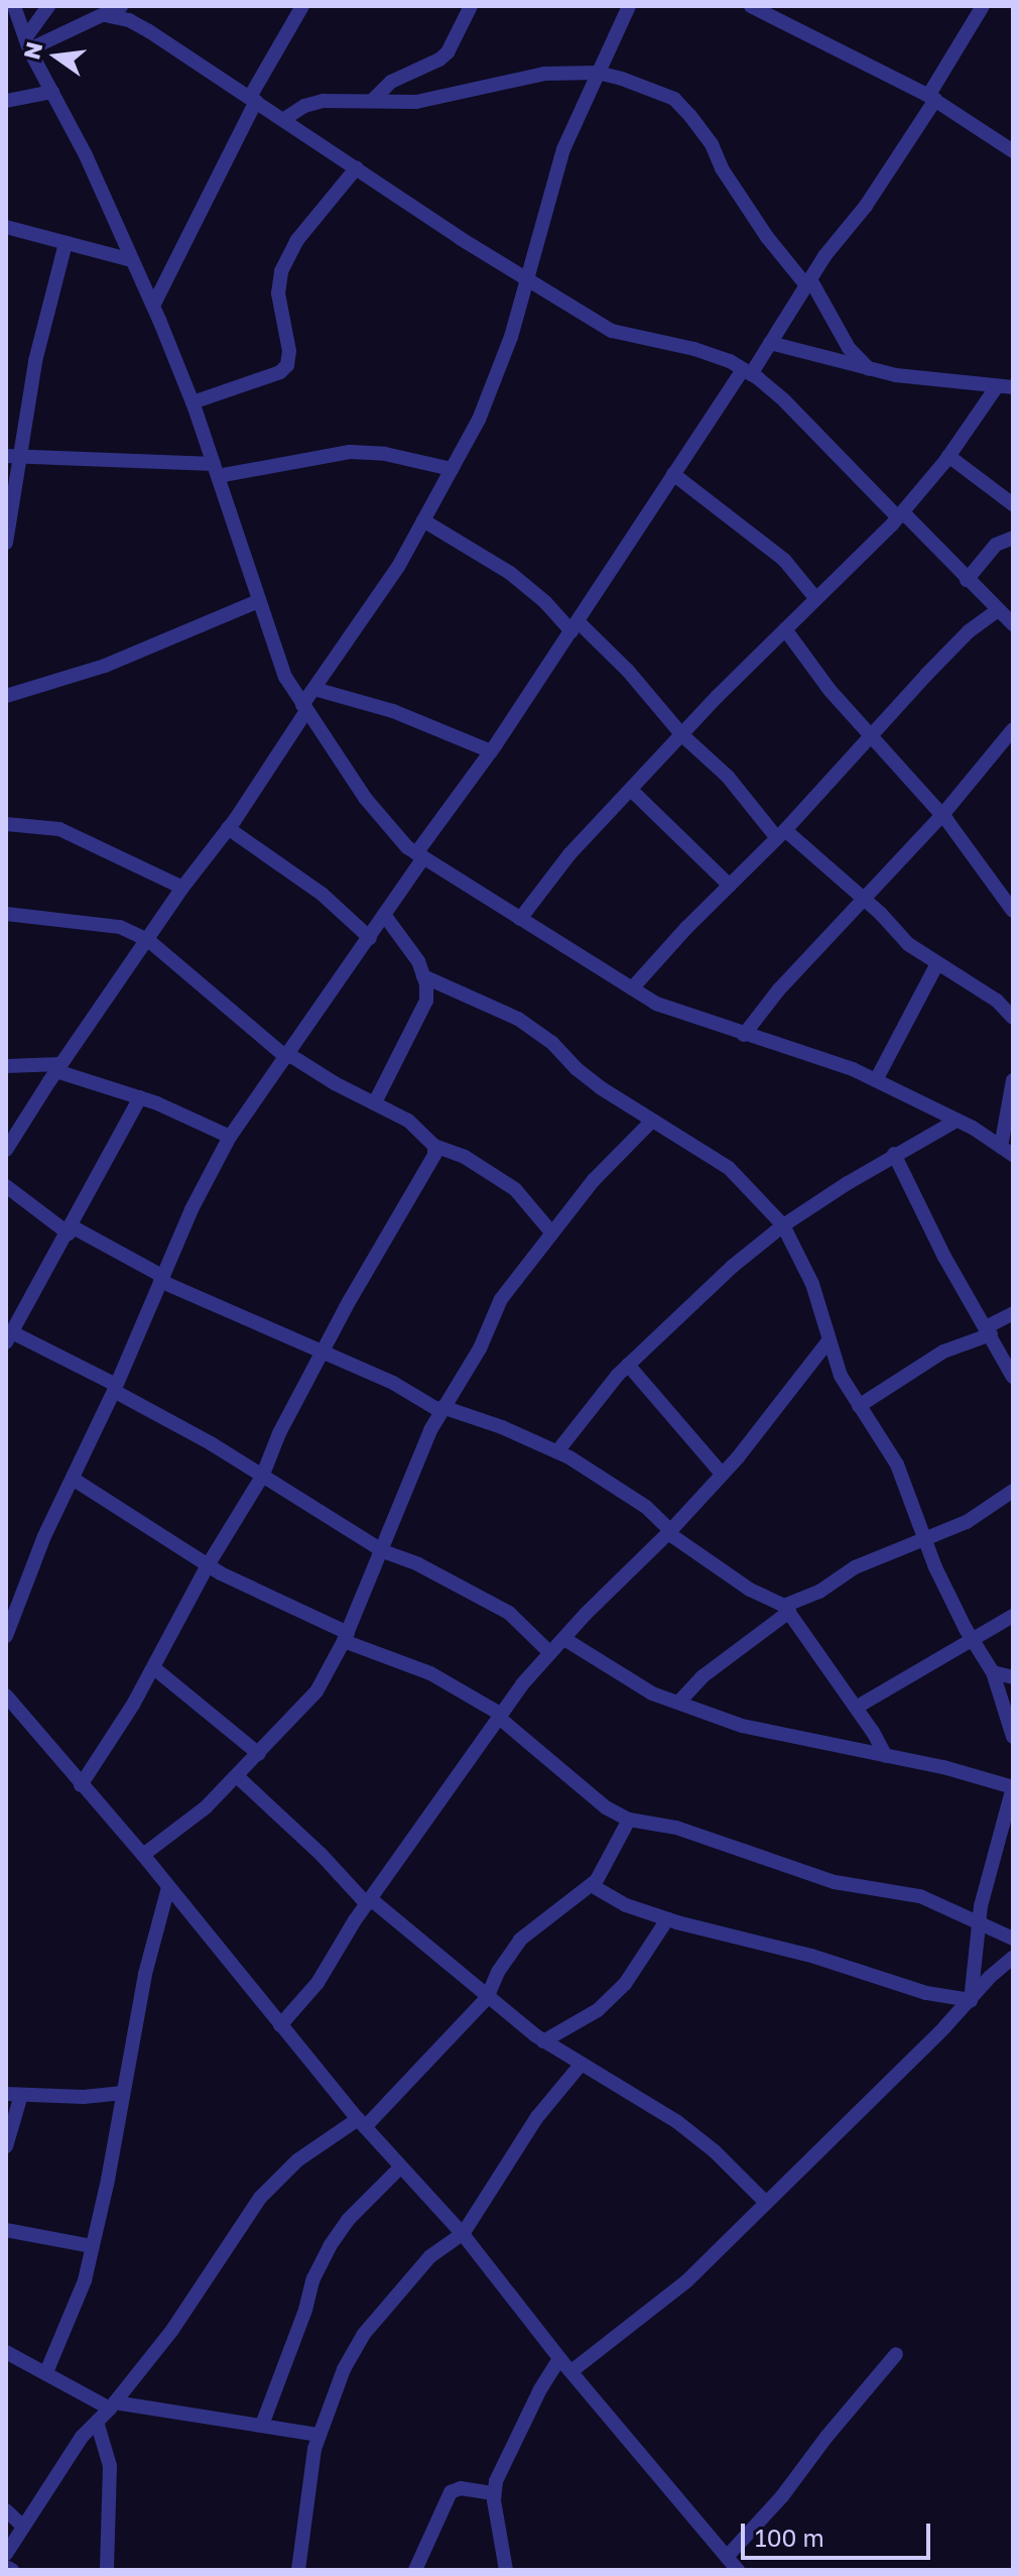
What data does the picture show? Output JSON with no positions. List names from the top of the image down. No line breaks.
{"scale_bar":"100 m","north":"left"}
